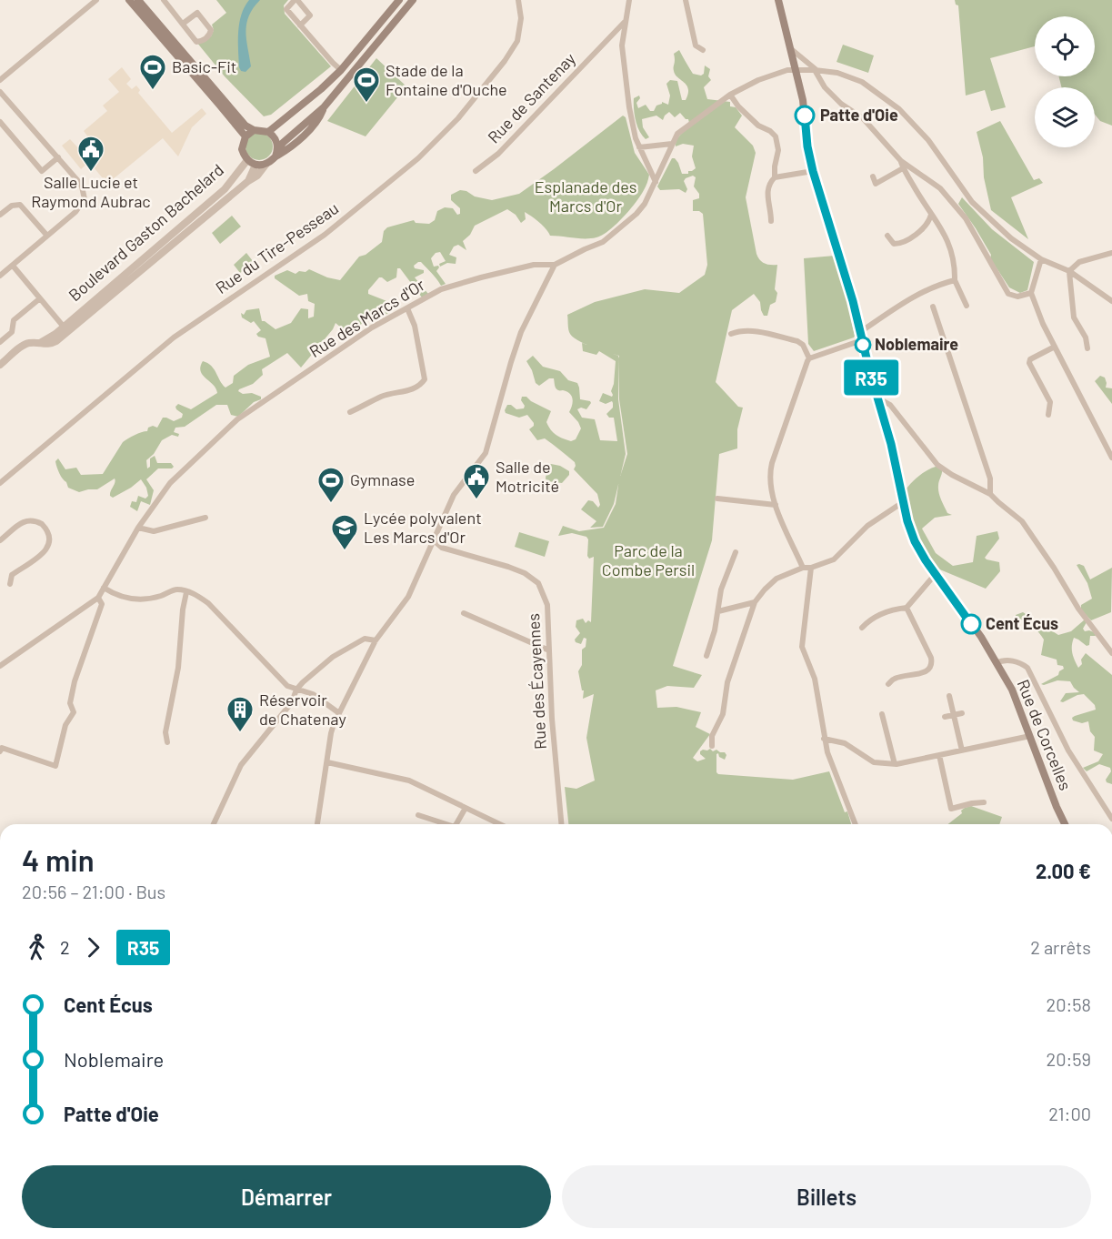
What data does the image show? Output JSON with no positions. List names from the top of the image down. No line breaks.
{"streets":{"main road":["Rue de Corcelles"],"street":["Rue de Santenay","Boulevard Gaston Bachelard","Rue du Tire-Pesseau","Rue des Marcs d'Or","Rue des Écayennes"]},"crossings":[["Rue des Marcs d'Or","Rue de Corcelles"]],"parks":["Esplanade des Marcs d'Or","Parc de la Combe Persil"],"places":{"sports":["Basic-Fit","Stade de la Fontaine d'Ouche","Gymnase"],"other":["Patte d'Oie","Noblemaire","Cent Écus"],"public building":["Salle Lucie et Raymond Aubrac","Salle de Motricité"],"school or university":["Lycée polyvalent Les Marcs d'Or"],"building":["Réservoir de Chatenay"]},"lines":["bus line R35"],"page":{"on_map":"R35","heading":["4 min","20:56 – 21:00 · Bus","2.00 €"],"legs":["2","R35","2 arrêts"],"list":[{"name":"Cent Écus","value":"20:58"},{"name":"Noblemaire","value":"20:59"},{"name":"Patte d'Oie","value":"21:00"}],"buttons":["Démarrer","Billets"]}}
